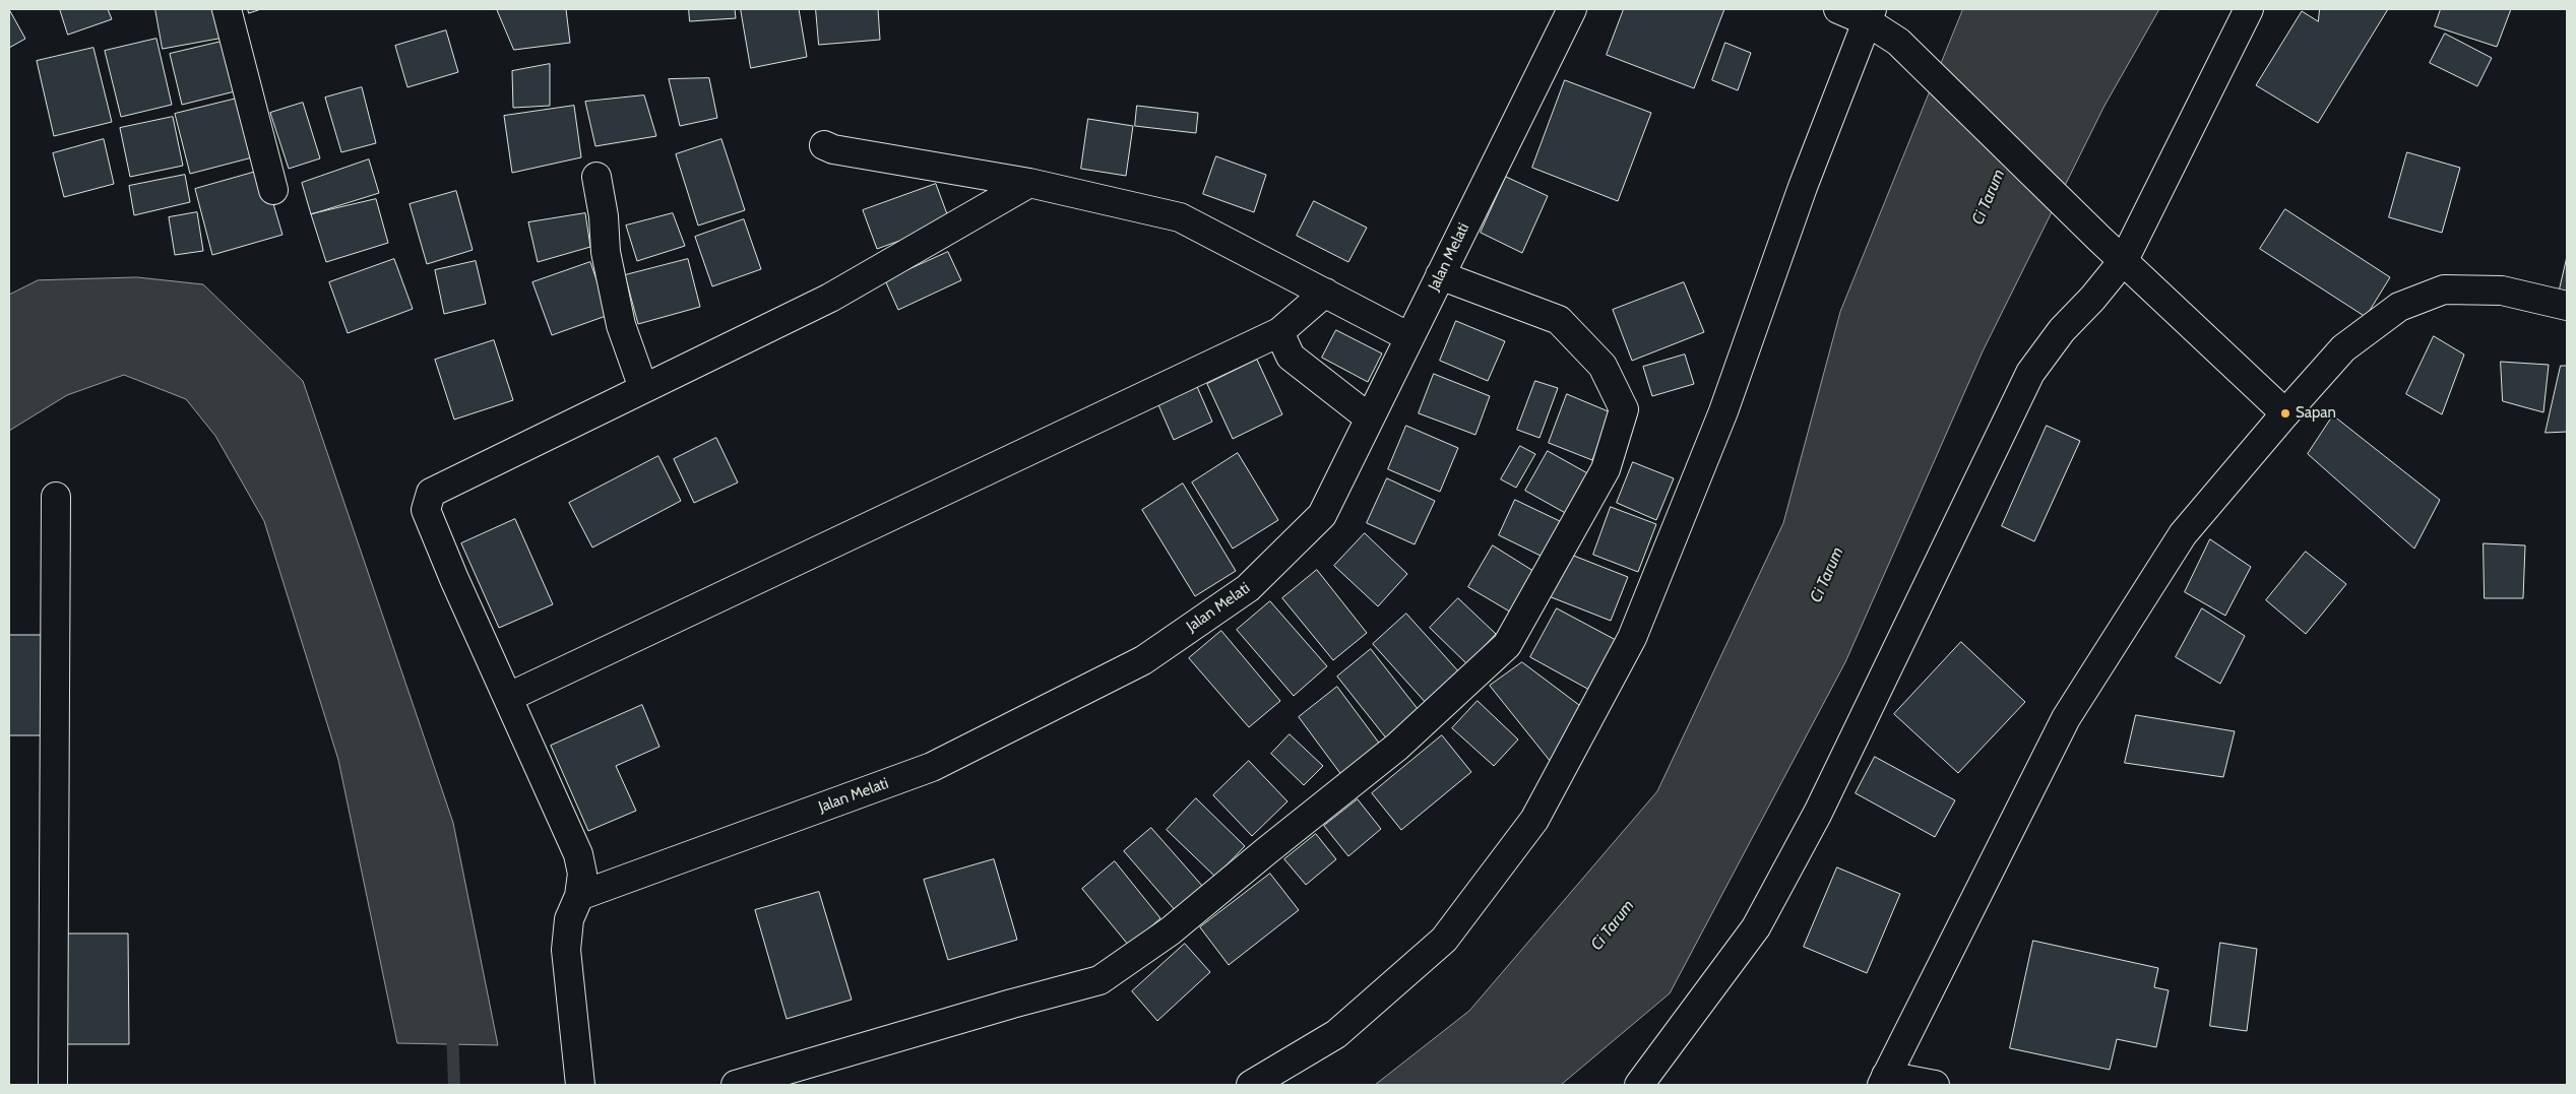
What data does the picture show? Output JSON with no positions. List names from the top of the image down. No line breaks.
{"streets":{"street":["Jalan Melati"]},"water":["Ci Tarum"],"places":["Sapan"]}
